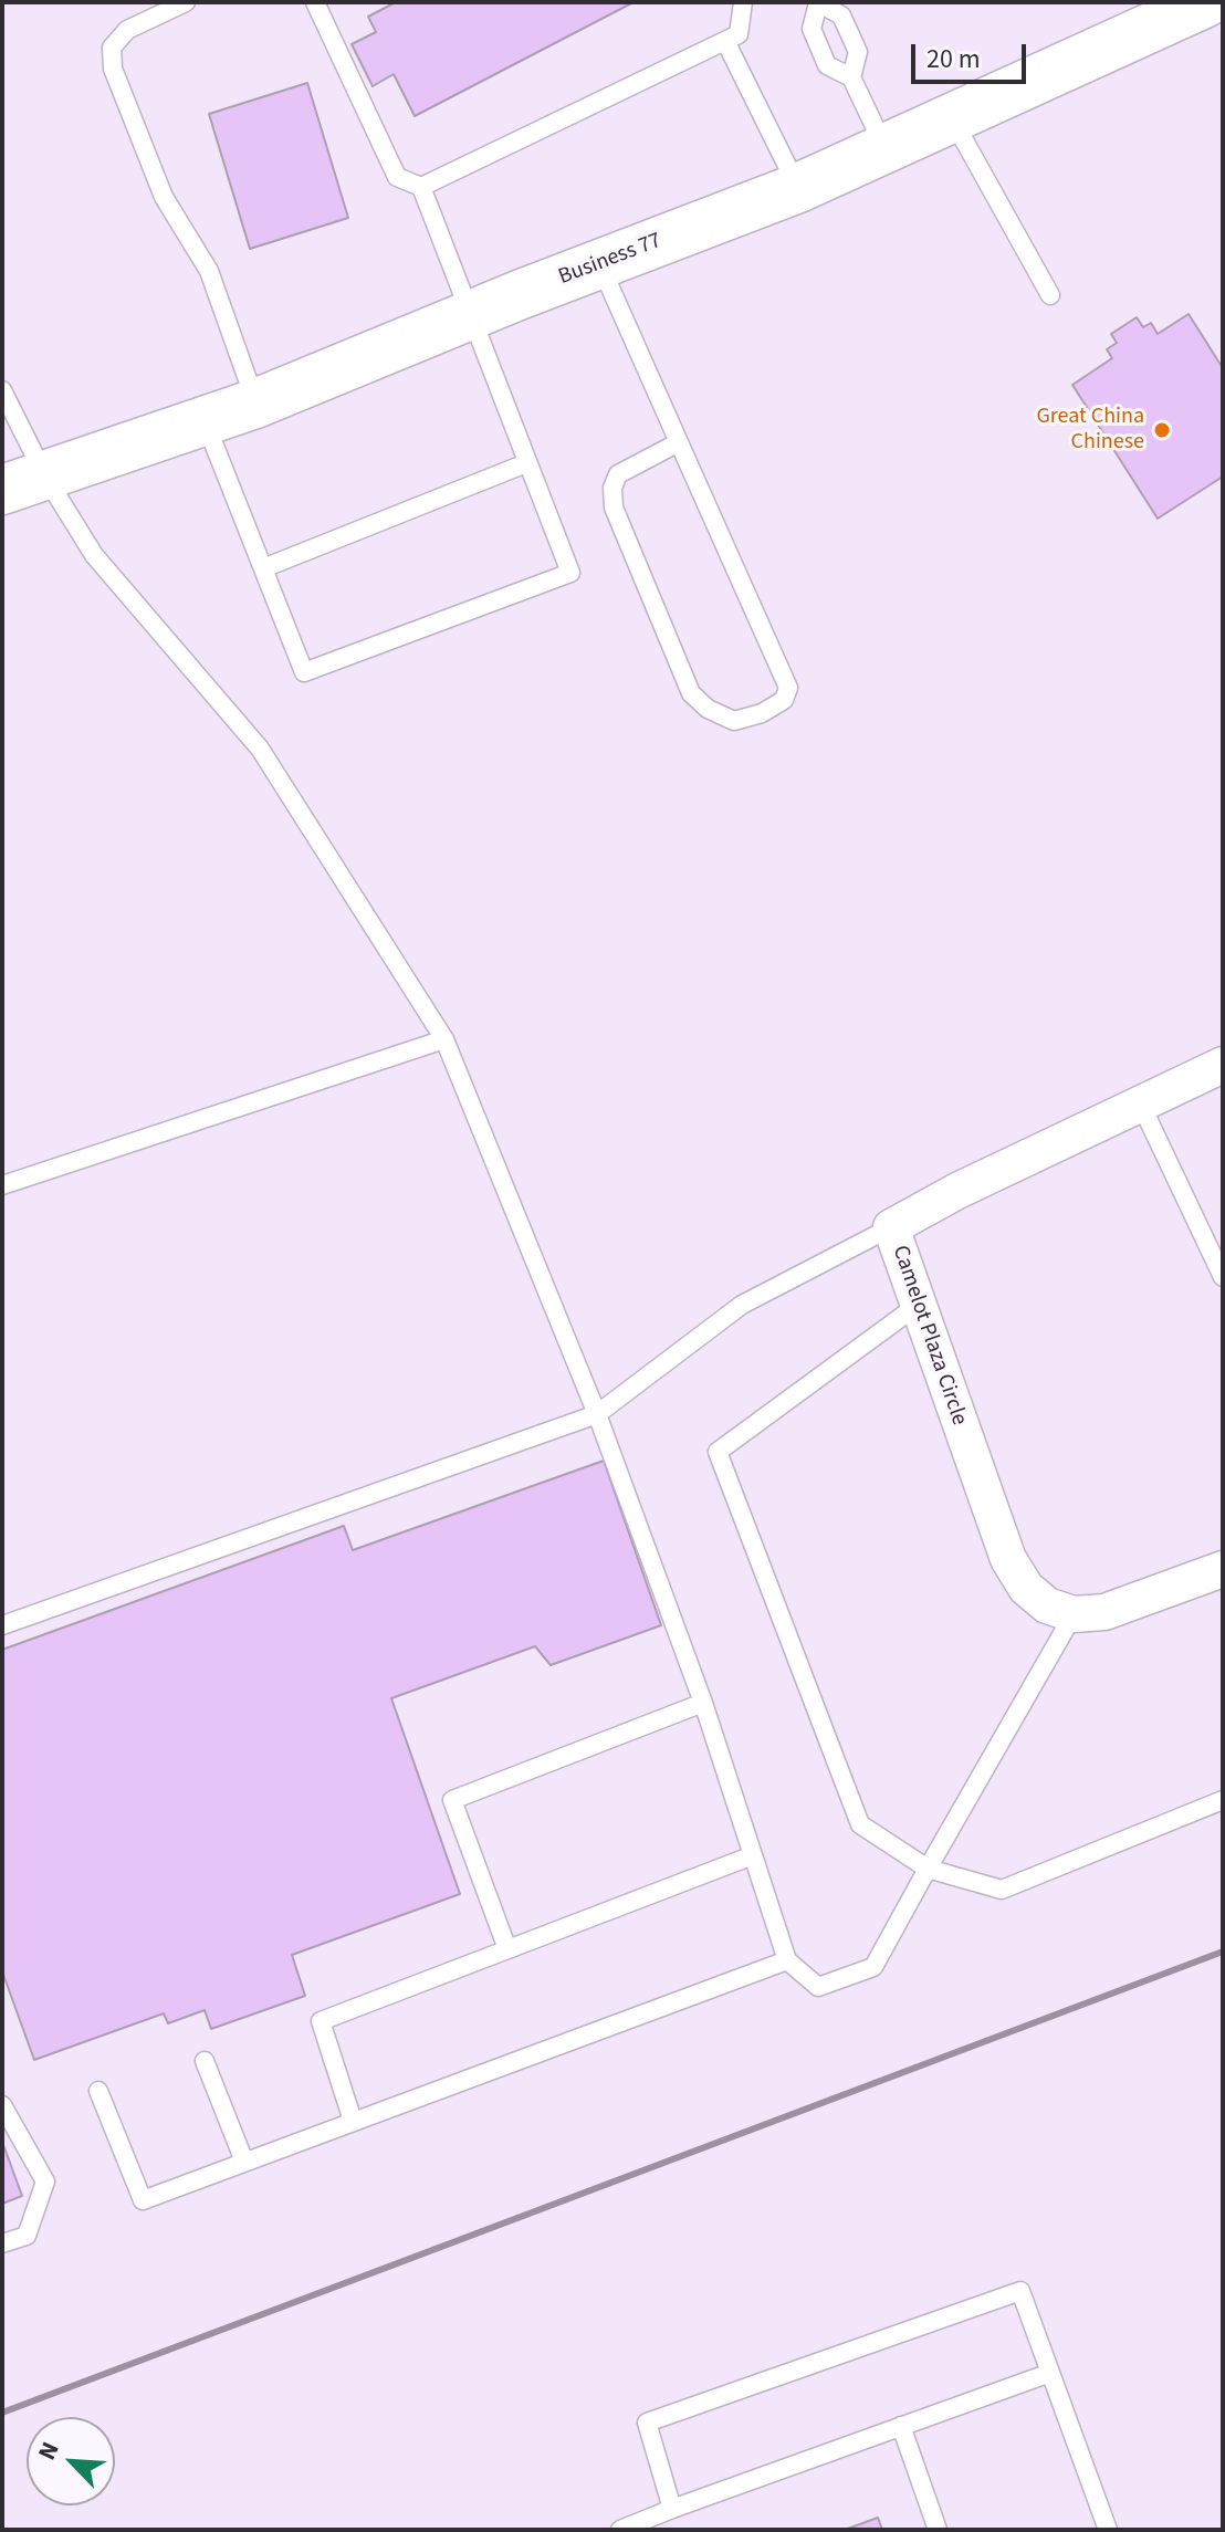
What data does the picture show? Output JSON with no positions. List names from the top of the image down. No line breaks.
{"streets":{"main road":["Business 77"],"street":["Camelot Plaza Circle"]},"places":["Great China Chinese"],"scale_bar":"20 m","north":"top left"}
